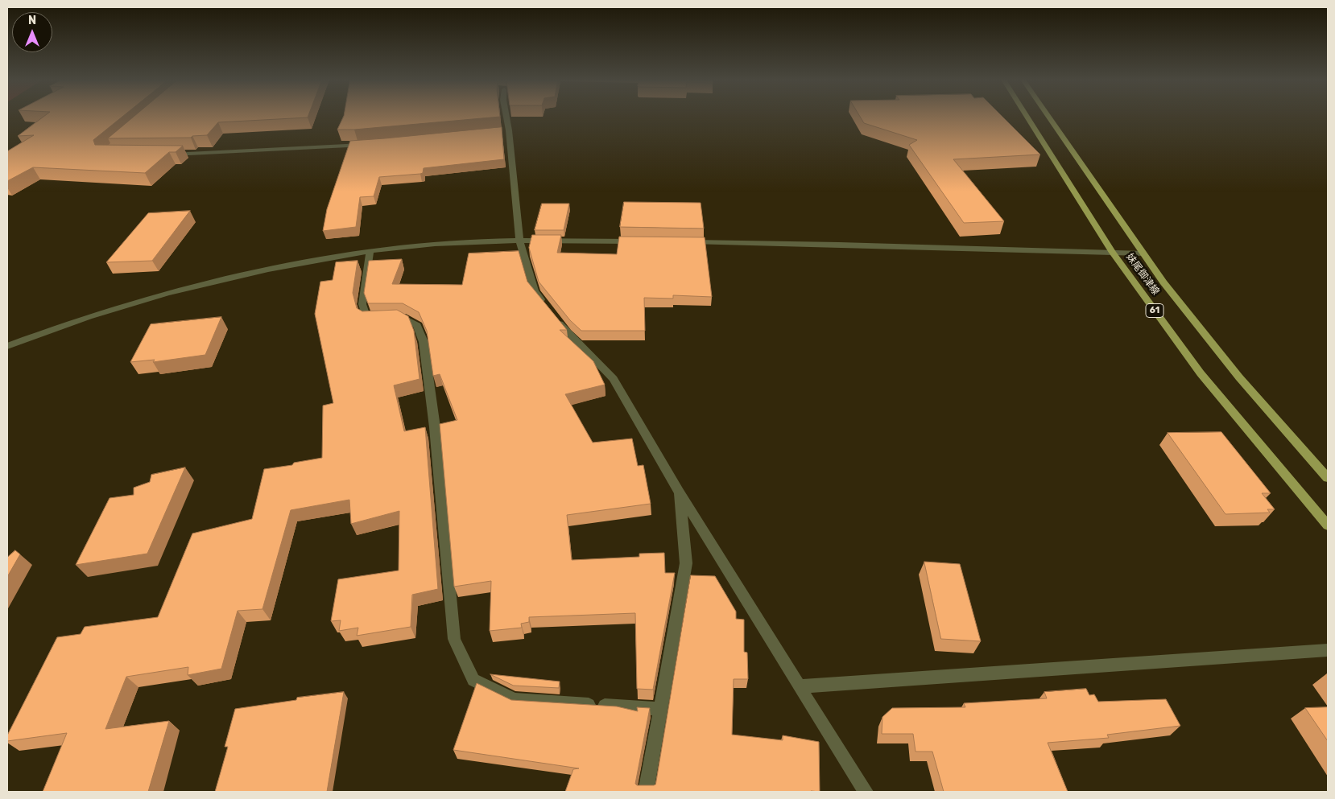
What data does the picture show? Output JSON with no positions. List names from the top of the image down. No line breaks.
{"streets":{"main road":["妹尾御津線","61"]},"north":"top"}
